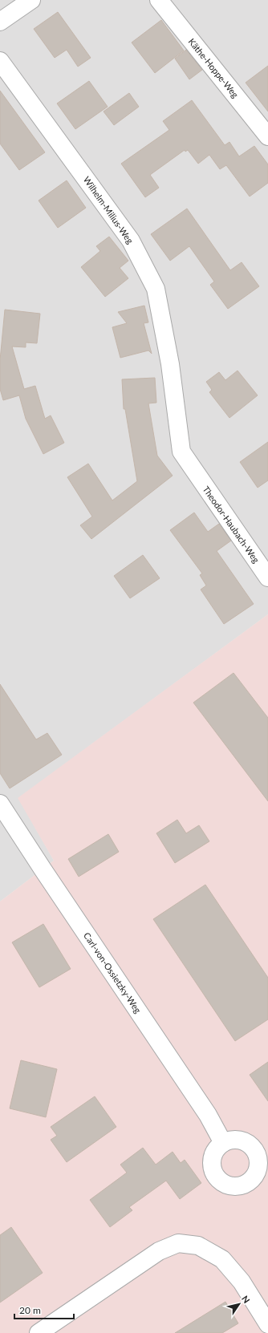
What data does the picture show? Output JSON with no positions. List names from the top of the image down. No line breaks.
{"streets":{"street":["Käthe-Hoppe-Weg","Wilhelm-Milius-Weg","Theodor-Haubach-Weg","Carl-von-Ossietzky-Weg"]},"crossings":[["Wilhelm-Milius-Weg","Theodor-Haubach-Weg"]],"scale_bar":"20 m","north":"top right"}
